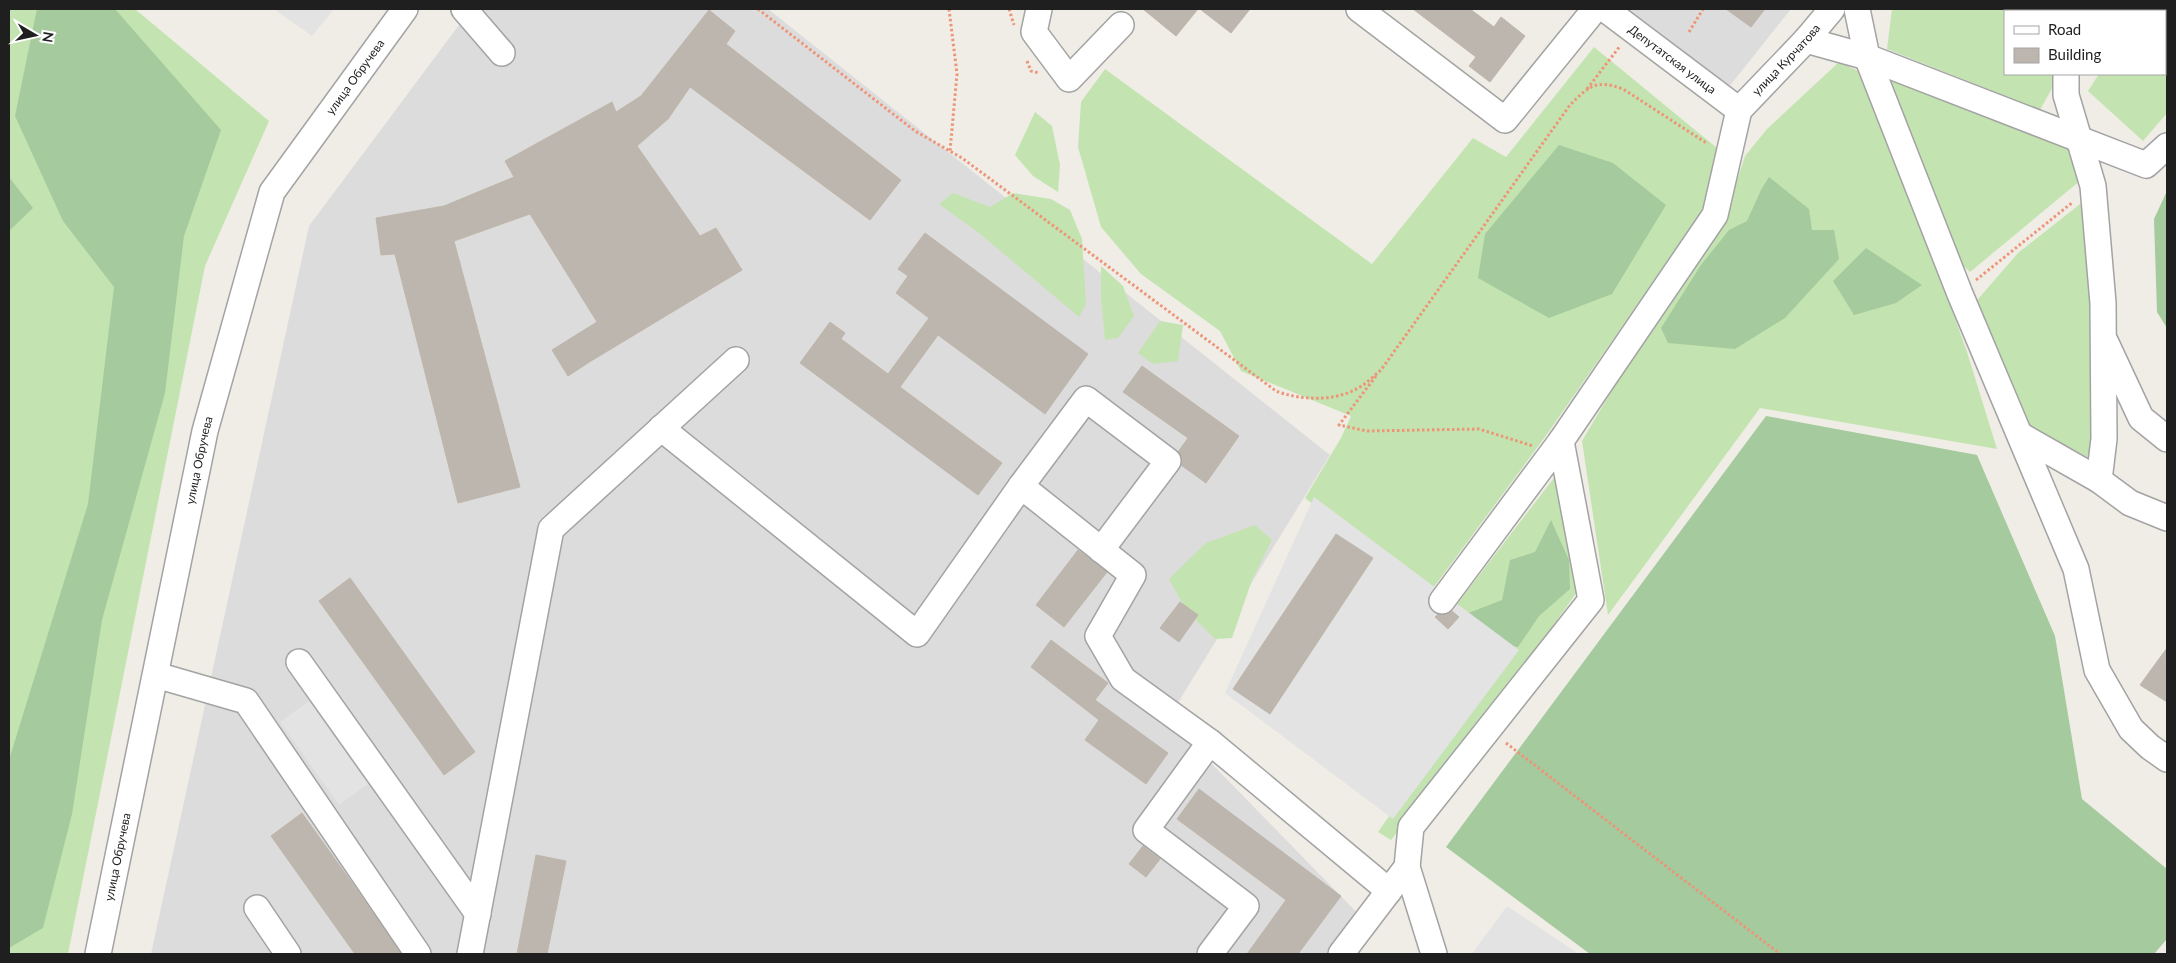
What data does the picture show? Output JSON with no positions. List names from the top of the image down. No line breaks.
{"streets":{"street":["Депутатская улица","улица Курчатова","улица Обручева"]},"crossings":[["Депутатская улица","улица Курчатова"]],"legend":["Road","Building"],"north":"right"}
